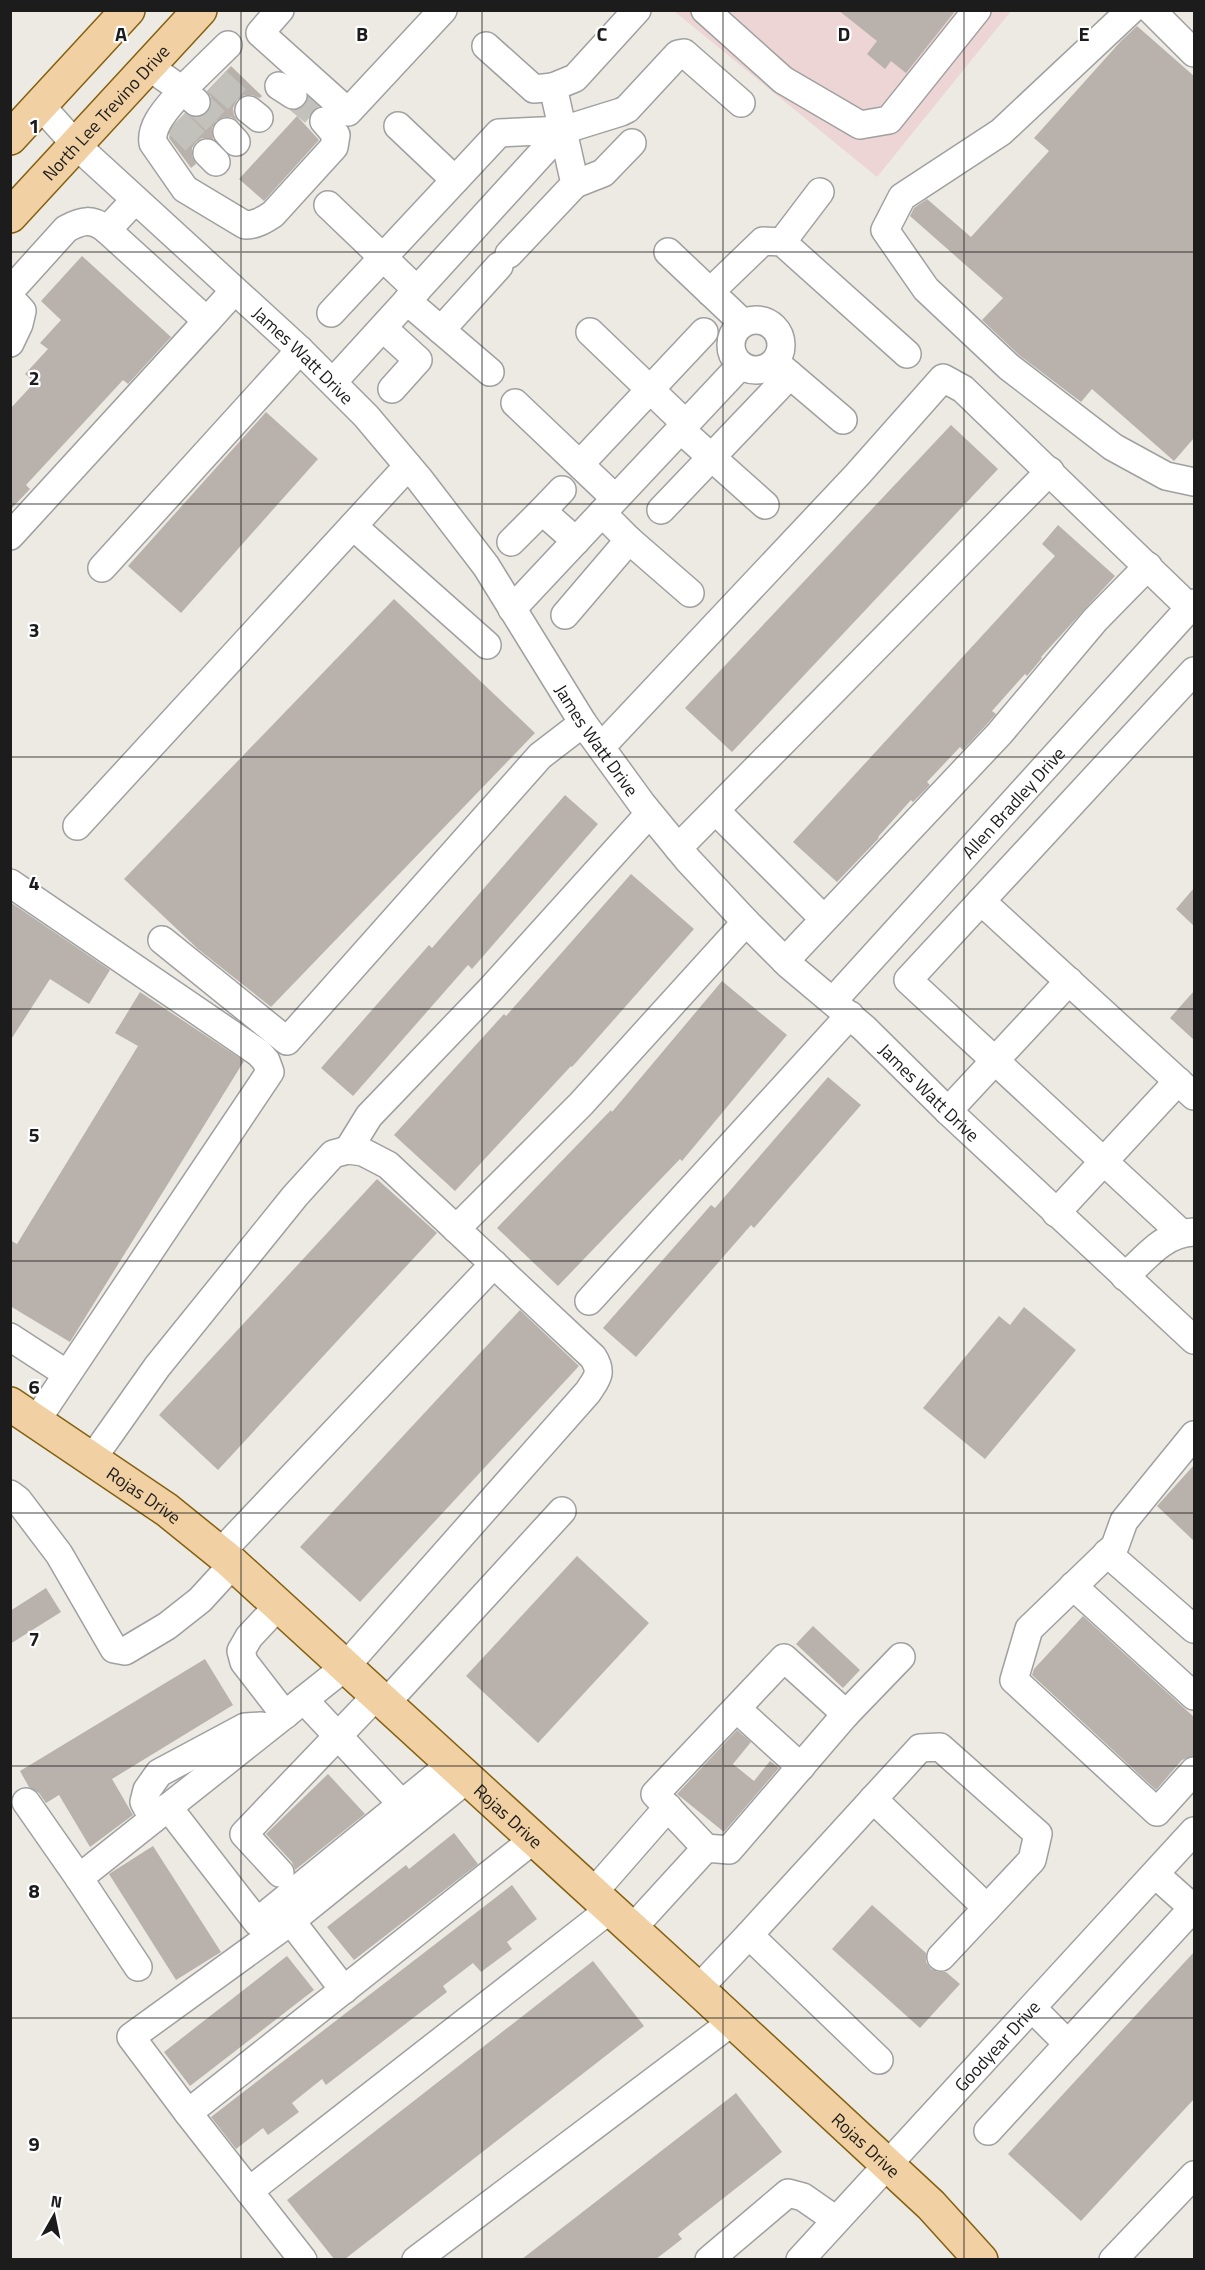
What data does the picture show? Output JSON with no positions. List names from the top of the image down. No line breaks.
{"streets":{"main road":["North Lee Trevino Drive","Rojas Drive"],"street":["James Watt Drive","Allen Bradley Drive","Goodyear Drive"]},"crossings":[["North Lee Trevino Drive","James Watt Drive"],["James Watt Drive","Allen Bradley Drive"],["Rojas Drive","Goodyear Drive"]],"north":"top","grid":{"columns":["A","B","C","D","E"],"rows":["1","2","3","4","5","6","7","8","9"]}}
